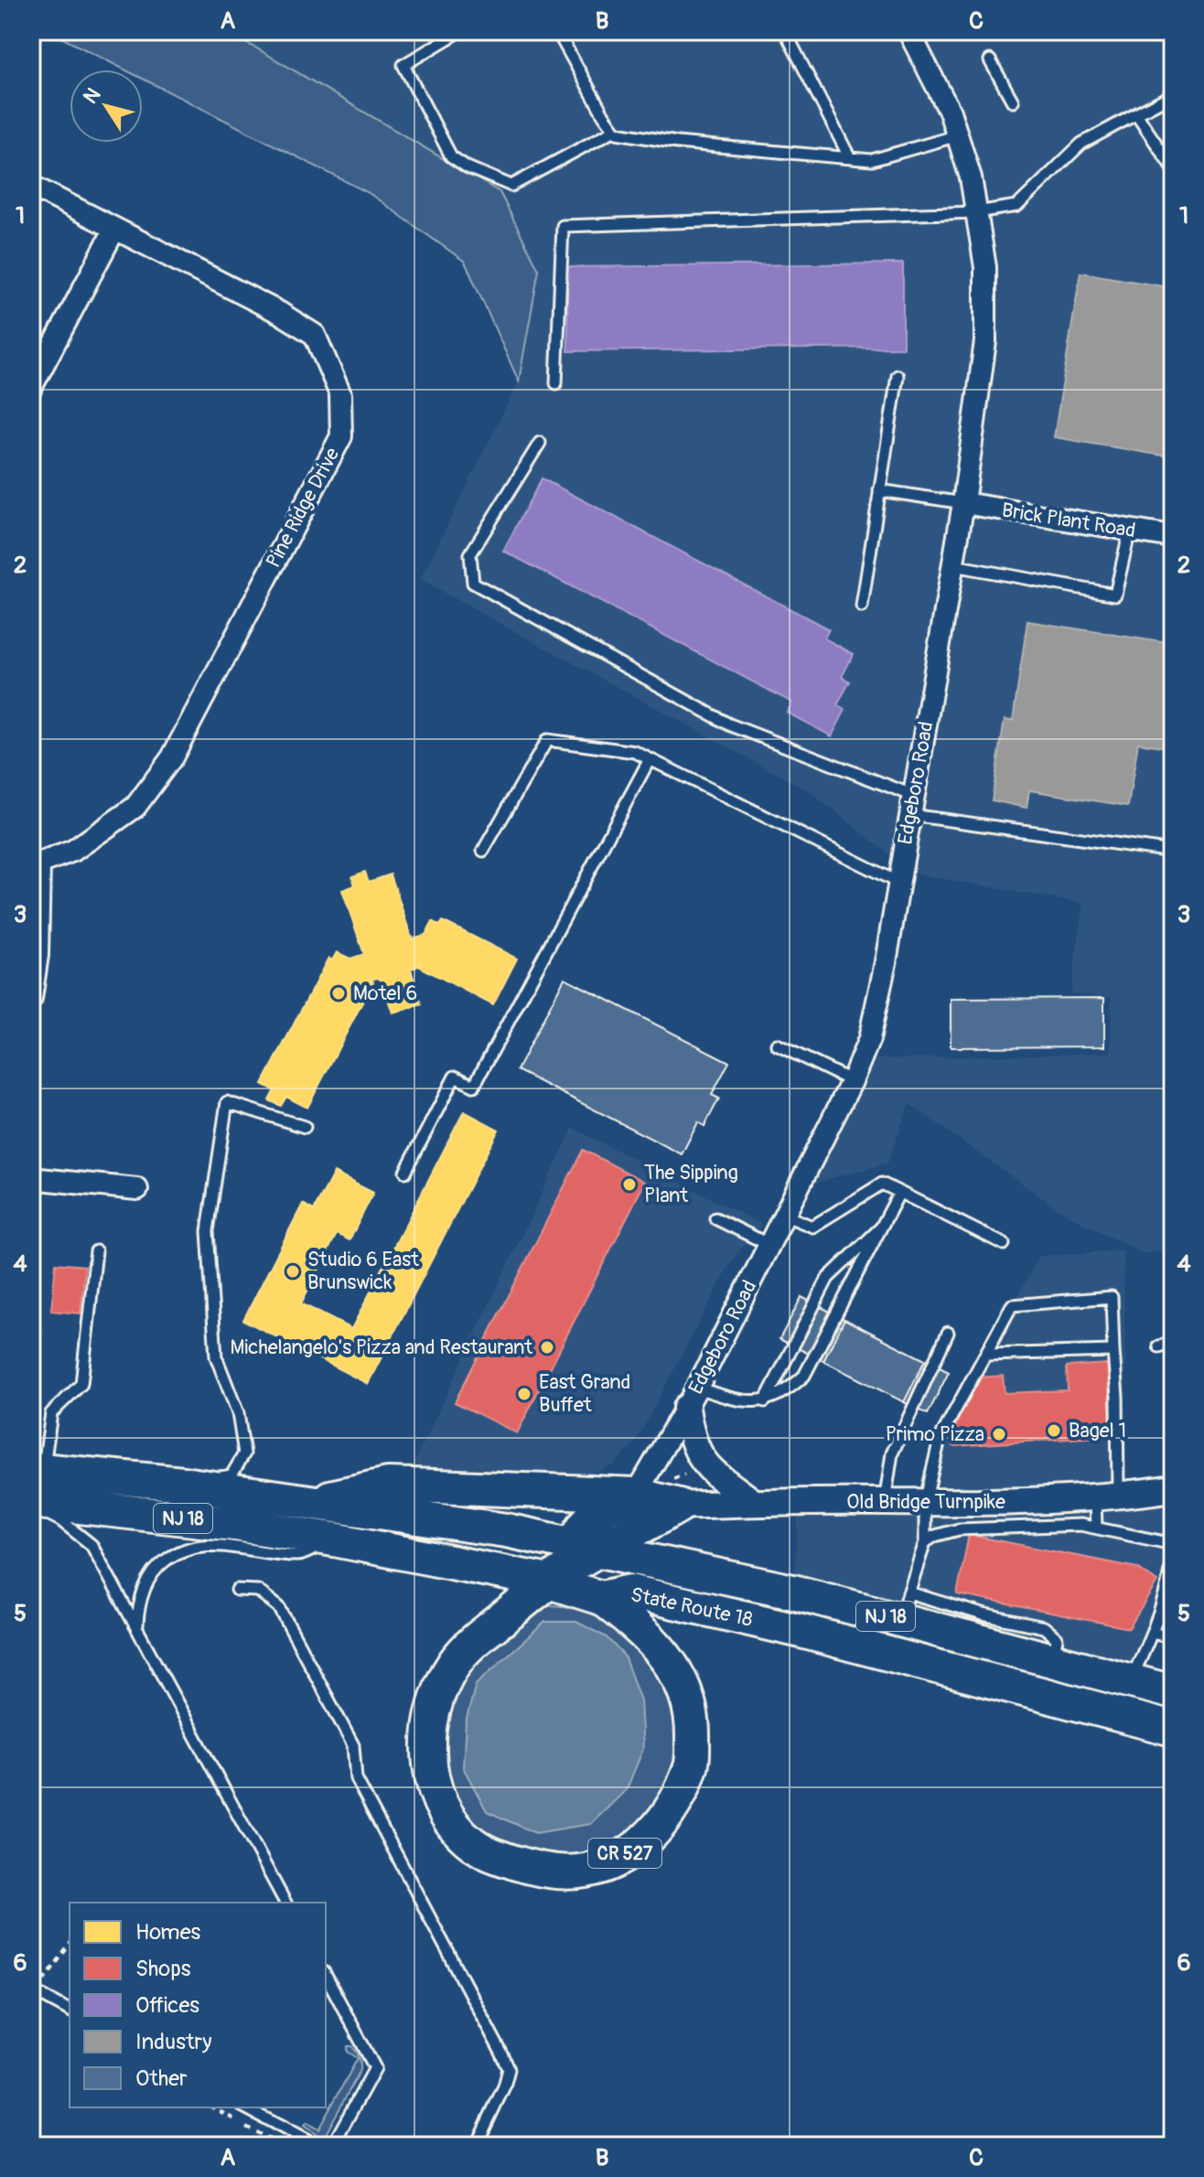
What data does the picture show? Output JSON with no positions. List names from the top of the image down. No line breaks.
{"streets":{"highway":["NJ 18","State Route 18","CR 527"],"street":["Pine Ridge Drive","Brick Plant Road","Edgeboro Road","Old Bridge Turnpike"]},"crossings":[["Brick Plant Road","Edgeboro Road"],["Edgeboro Road","CR 527"],["Old Bridge Turnpike","CR 527"],["State Route 18","CR 527"]],"places":["Motel 6","The Sipping Plant","Studio 6 East Brunswick","Michelangelo's Pizza and Restaurant","East Grand Buffet","Bagel 1","Primo Pizza"],"legend":["Homes","Shops","Offices","Industry","Other"],"north":"top left","grid":{"columns":["A","B","C"],"rows":["1","2","3","4","5","6"]}}
